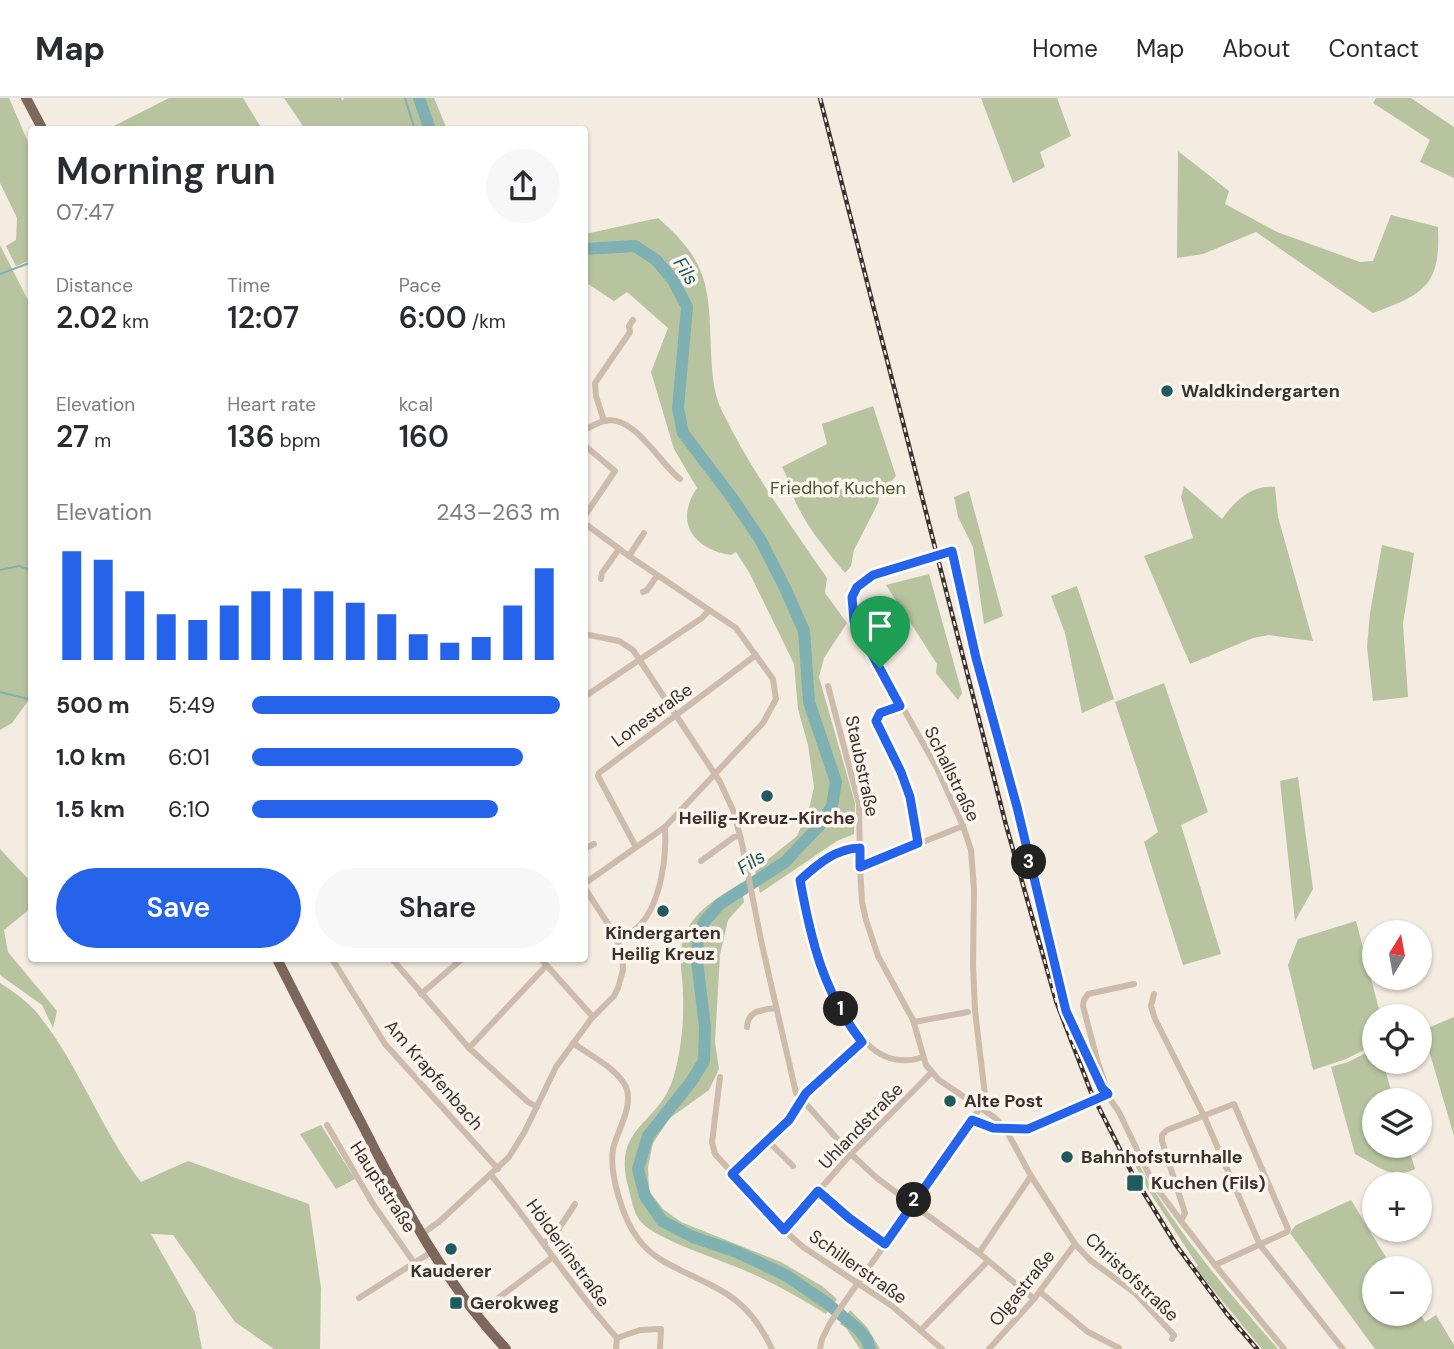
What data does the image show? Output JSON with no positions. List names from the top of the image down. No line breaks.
{"streets":{"main road":["Hauptstraße"],"street":["Lonestraße","Staubstraße","Schallstraße","Am Krapfenbach","Uhlandstraße","Hölderlinstraße","Schillerstraße","Christofstraße","Olgastraße"]},"crossings":[["Staubstraße","Schallstraße"],["Staubstraße","Uhlandstraße"],["Staubstraße","Christofstraße"],["Uhlandstraße","Schillerstraße"],["Christofstraße","Olgastraße"]],"water":["Fils"],"parks":["Friedhof Kuchen"],"places":{"other":["Waldkindergarten","Heilig-Kreuz-Kirche","Kindergarten Heilig Kreuz","Alte Post","Bahnhofsturnhalle","Kauderer"],"transit":["Kuchen (Fils)","Gerokweg"]},"north":"top","page":{"header":"Map","nav":["Home","Map","About","Contact"],"heading":["Morning run","07:47"],"stats":[["Distance","2.02 km"],["Time","12:07"],["Pace","6:00 /km"],["Elevation","27 m"],["Heart rate","136 bpm"],["kcal","160"]],"chart":["Elevation","243–263 m"],"list":[{"name":"500 m","note":"5:49"},{"name":"1.0 km","note":"6:01"},{"name":"1.5 km","note":"6:10"}],"pins":["3","1","2"],"buttons":["Save","Share"],"map_buttons":["+","−"]}}
